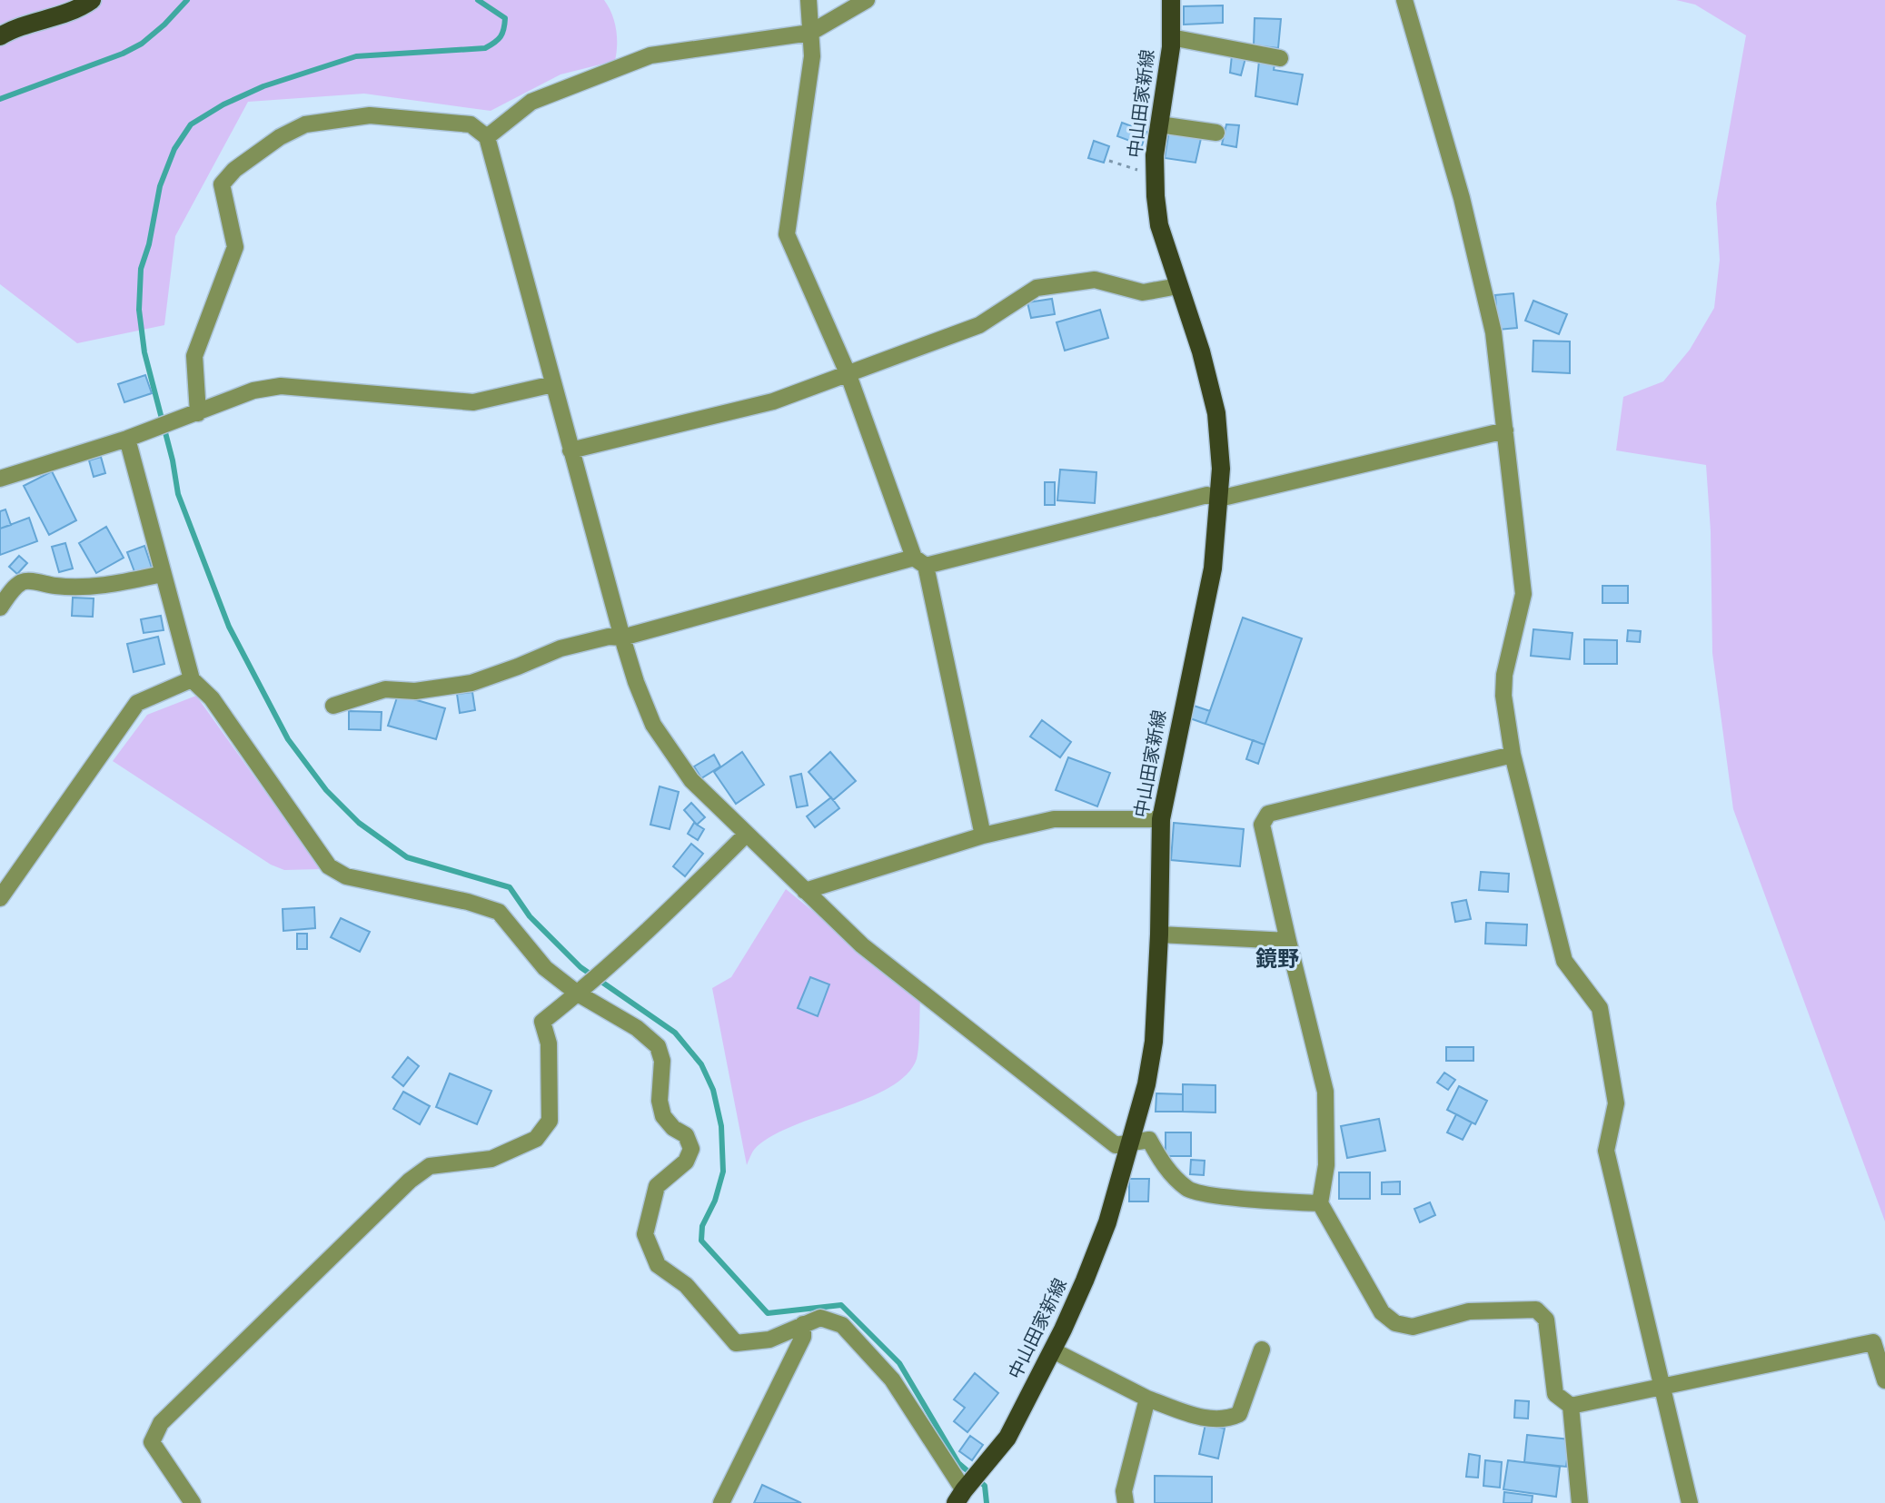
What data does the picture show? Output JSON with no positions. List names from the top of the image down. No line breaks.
{"streets":{"main road":["中山田家新線"]},"districts":["鏡野"]}
